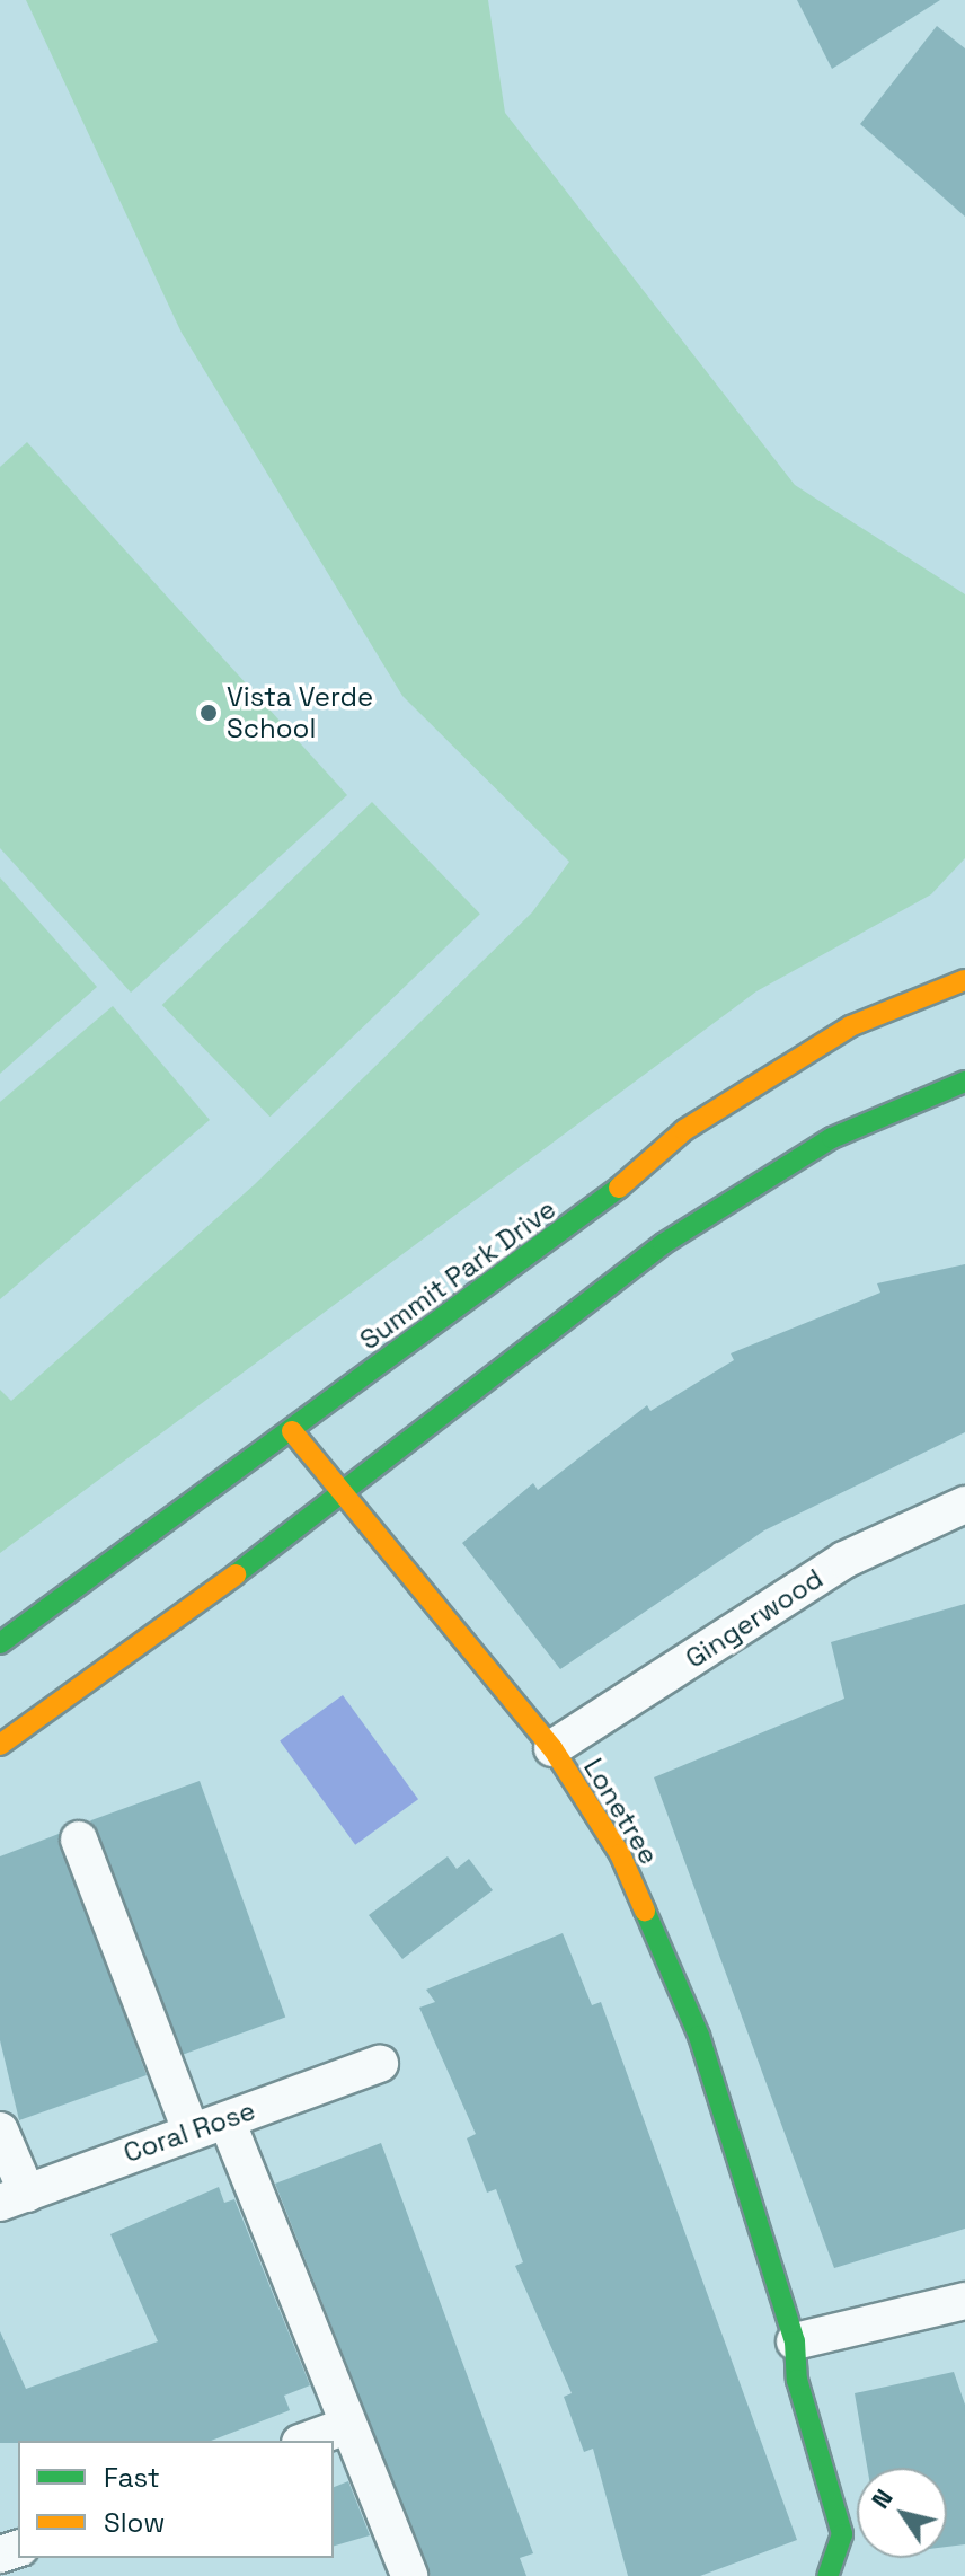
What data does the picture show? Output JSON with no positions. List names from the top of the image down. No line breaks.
{"streets":{"street":["Summit Park Drive","Gingerwood","Lonetree","Coral Rose"]},"crossings":[["Summit Park Drive","Lonetree"],["Gingerwood","Lonetree"]],"places":["Vista Verde School"],"legend":["Fast","Slow"],"north":"top left"}
